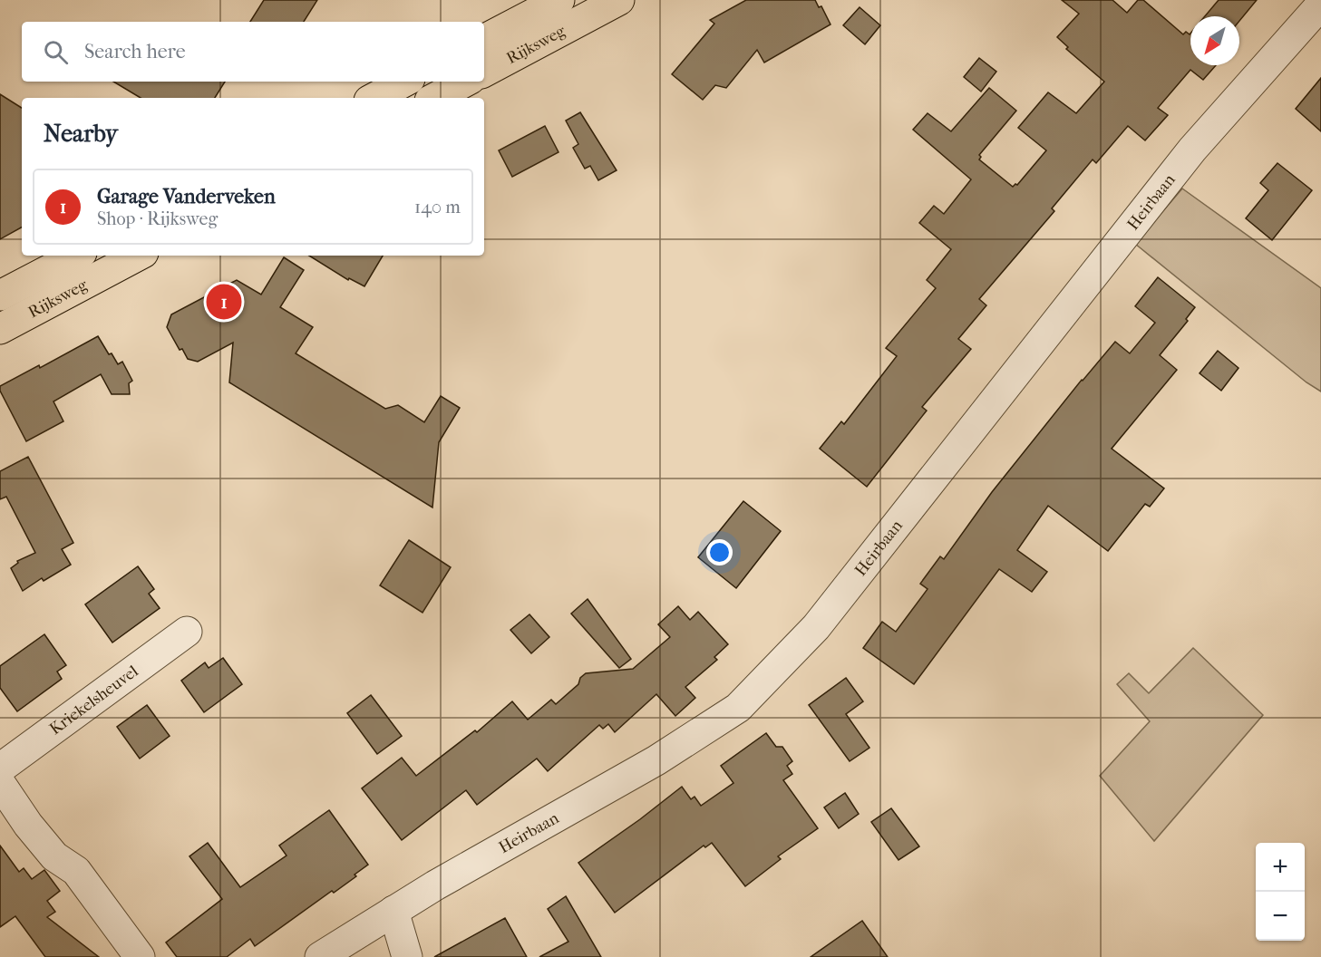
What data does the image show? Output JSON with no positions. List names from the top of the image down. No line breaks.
{"streets":{"main road":["Rijksweg"],"street":["Heirbaan","Kriekelsheuvel"]},"north":"bottom left","page":{"search":"Search here","heading":"Nearby","list":[{"mark":"1","name":"Garage Vanderveken","note":"Shop · Rijksweg","value":"140 m"}],"pins":"1","map_buttons":["+","−"]}}
